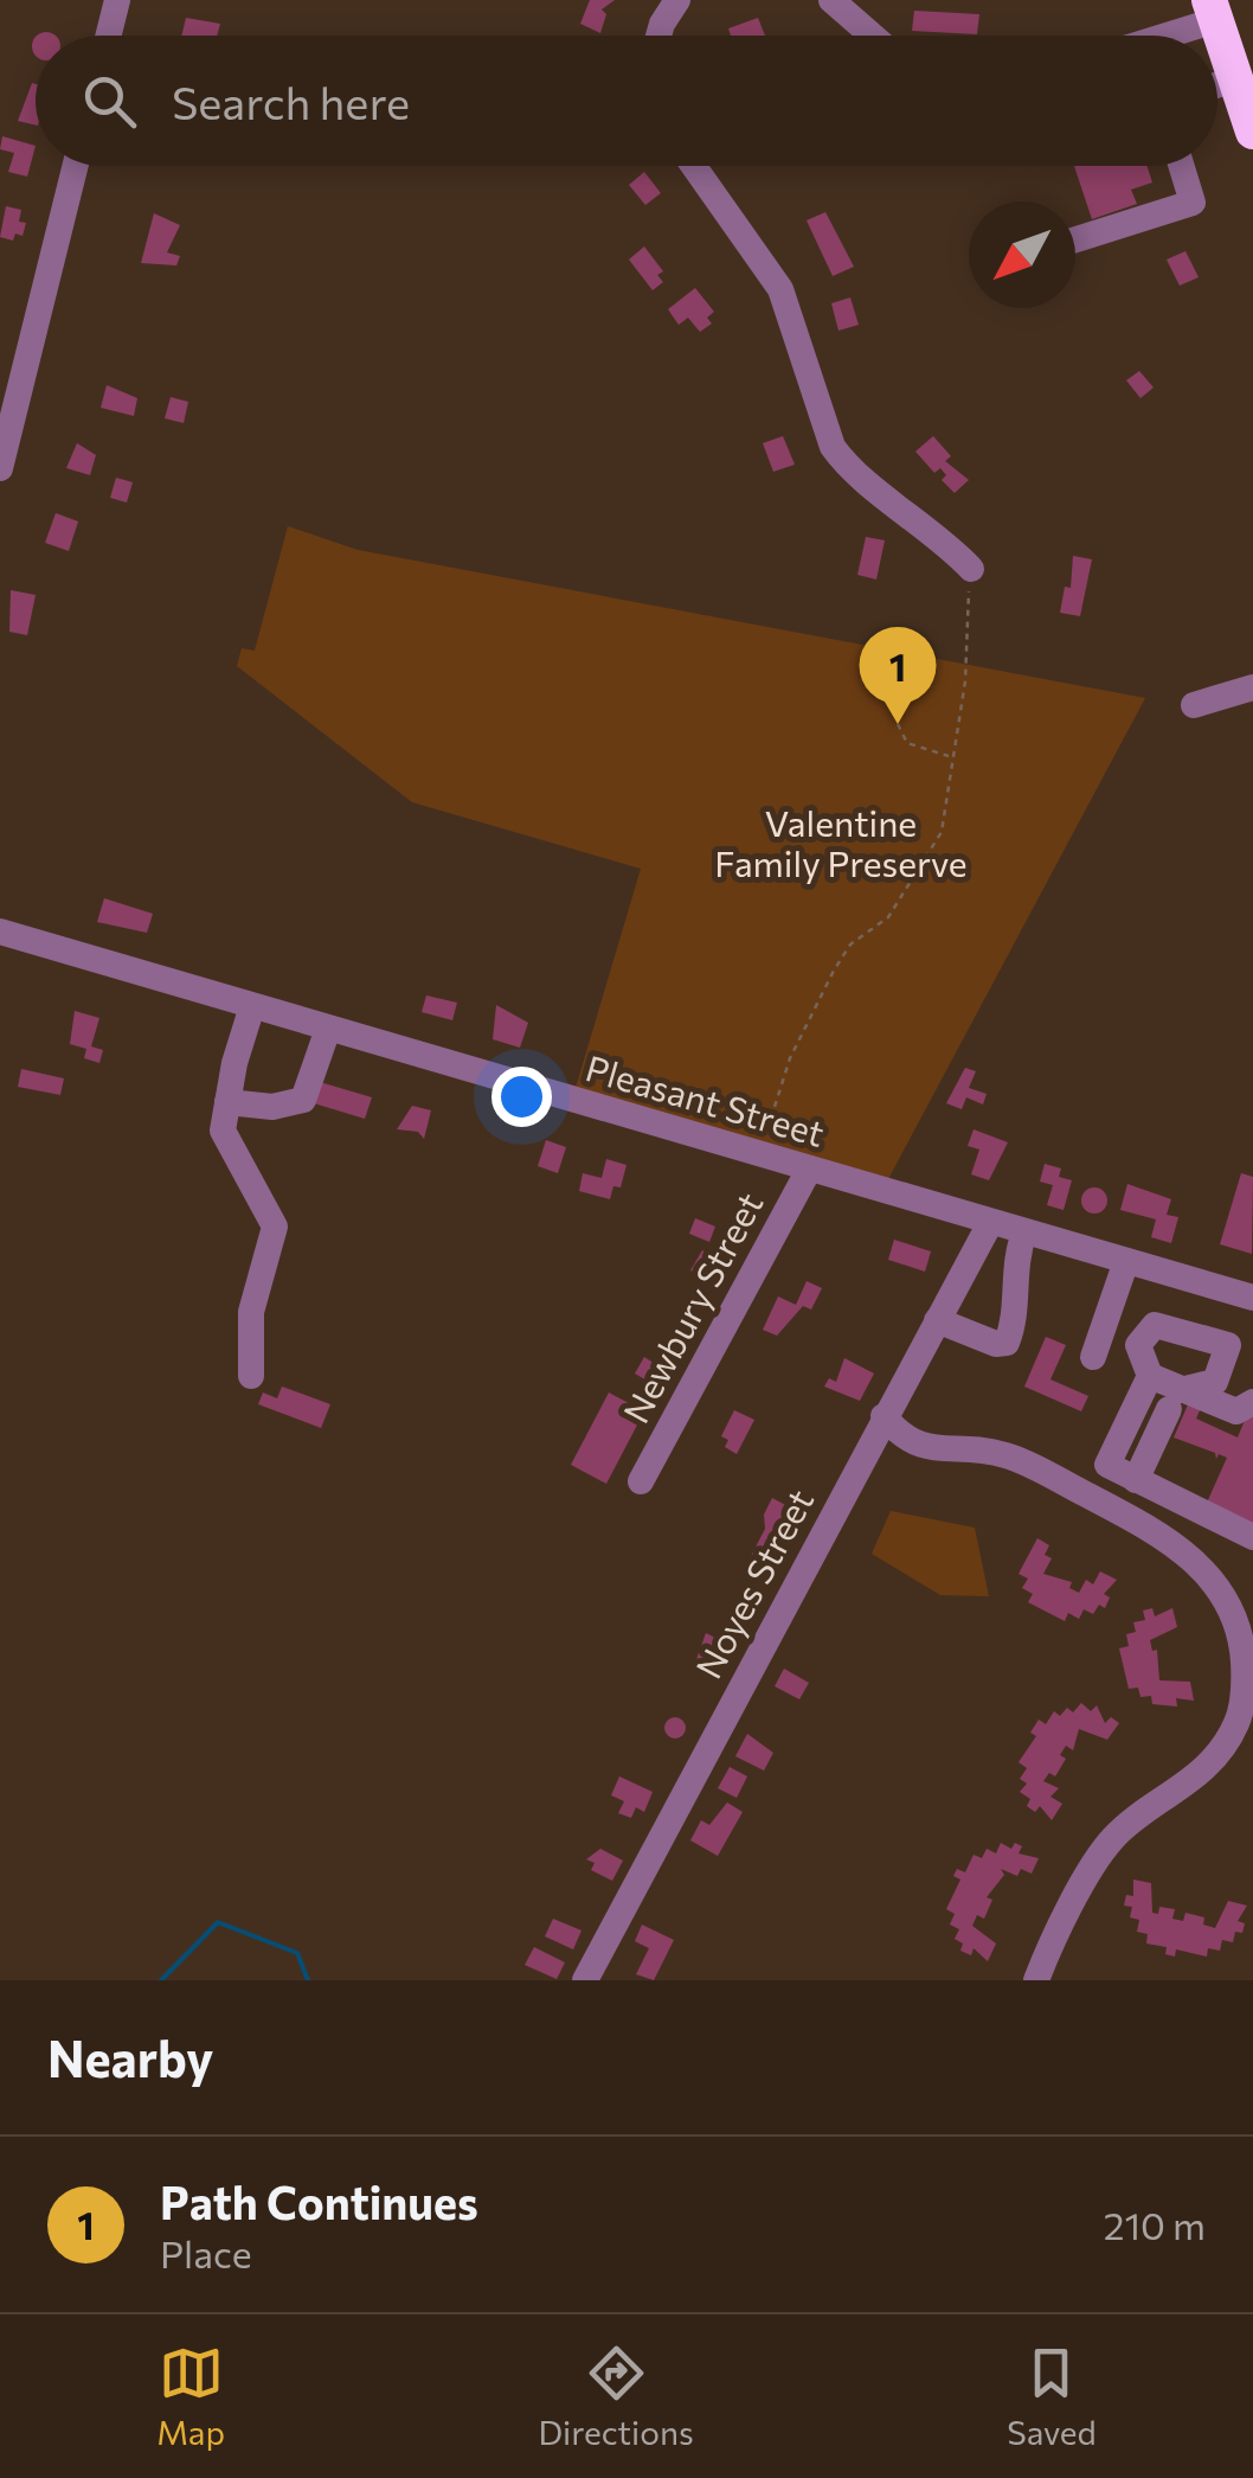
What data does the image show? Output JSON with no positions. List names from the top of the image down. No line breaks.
{"streets":{"street":["Pleasant Street","Newbury Street","Noyes Street"]},"crossings":[["Pleasant Street","Newbury Street"],["Pleasant Street","Noyes Street"]],"parks":["Valentine Family Preserve"],"north":"bottom left","page":{"search":"Search here","pins":"1","heading":"Nearby","list":[{"mark":"1","name":"Path Continues","note":"Place","value":"210 m"}],"nav":["Map","Directions","Saved"]}}
